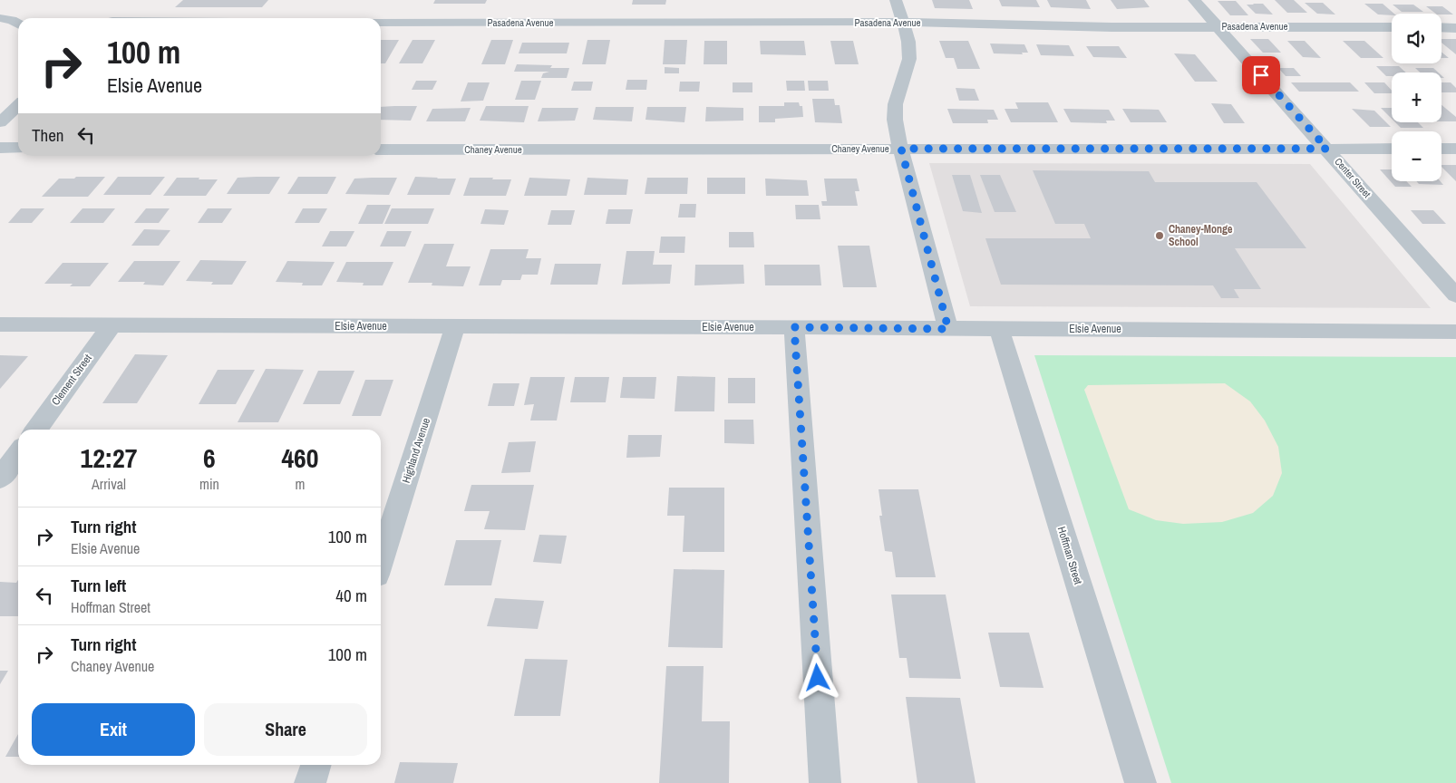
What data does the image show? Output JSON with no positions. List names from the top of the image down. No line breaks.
{"streets":{"street":["Pasadena Avenue","Chaney Avenue","Center Street","Elsie Avenue","Clement Street","Highland Avenue","Hoffman Street"]},"crossings":[["Pasadena Avenue","Center Street"],["Chaney Avenue","Center Street"],["Elsie Avenue","Clement Street"],["Elsie Avenue","Highland Avenue"],["Elsie Avenue","Hoffman Street"]],"places":["Chaney-Monge School"],"page":{"map_buttons":["+","−"],"turn":["100 m","Elsie Avenue"],"then":"Then","eta":["12:27","Arrival","6","min","460","m"],"list":[{"name":"Turn right","note":"Elsie Avenue","value":"100 m"},{"name":"Turn left","note":"Hoffman Street","value":"40 m"},{"name":"Turn right","note":"Chaney Avenue","value":"100 m"}],"buttons":["Exit","Share"]}}
